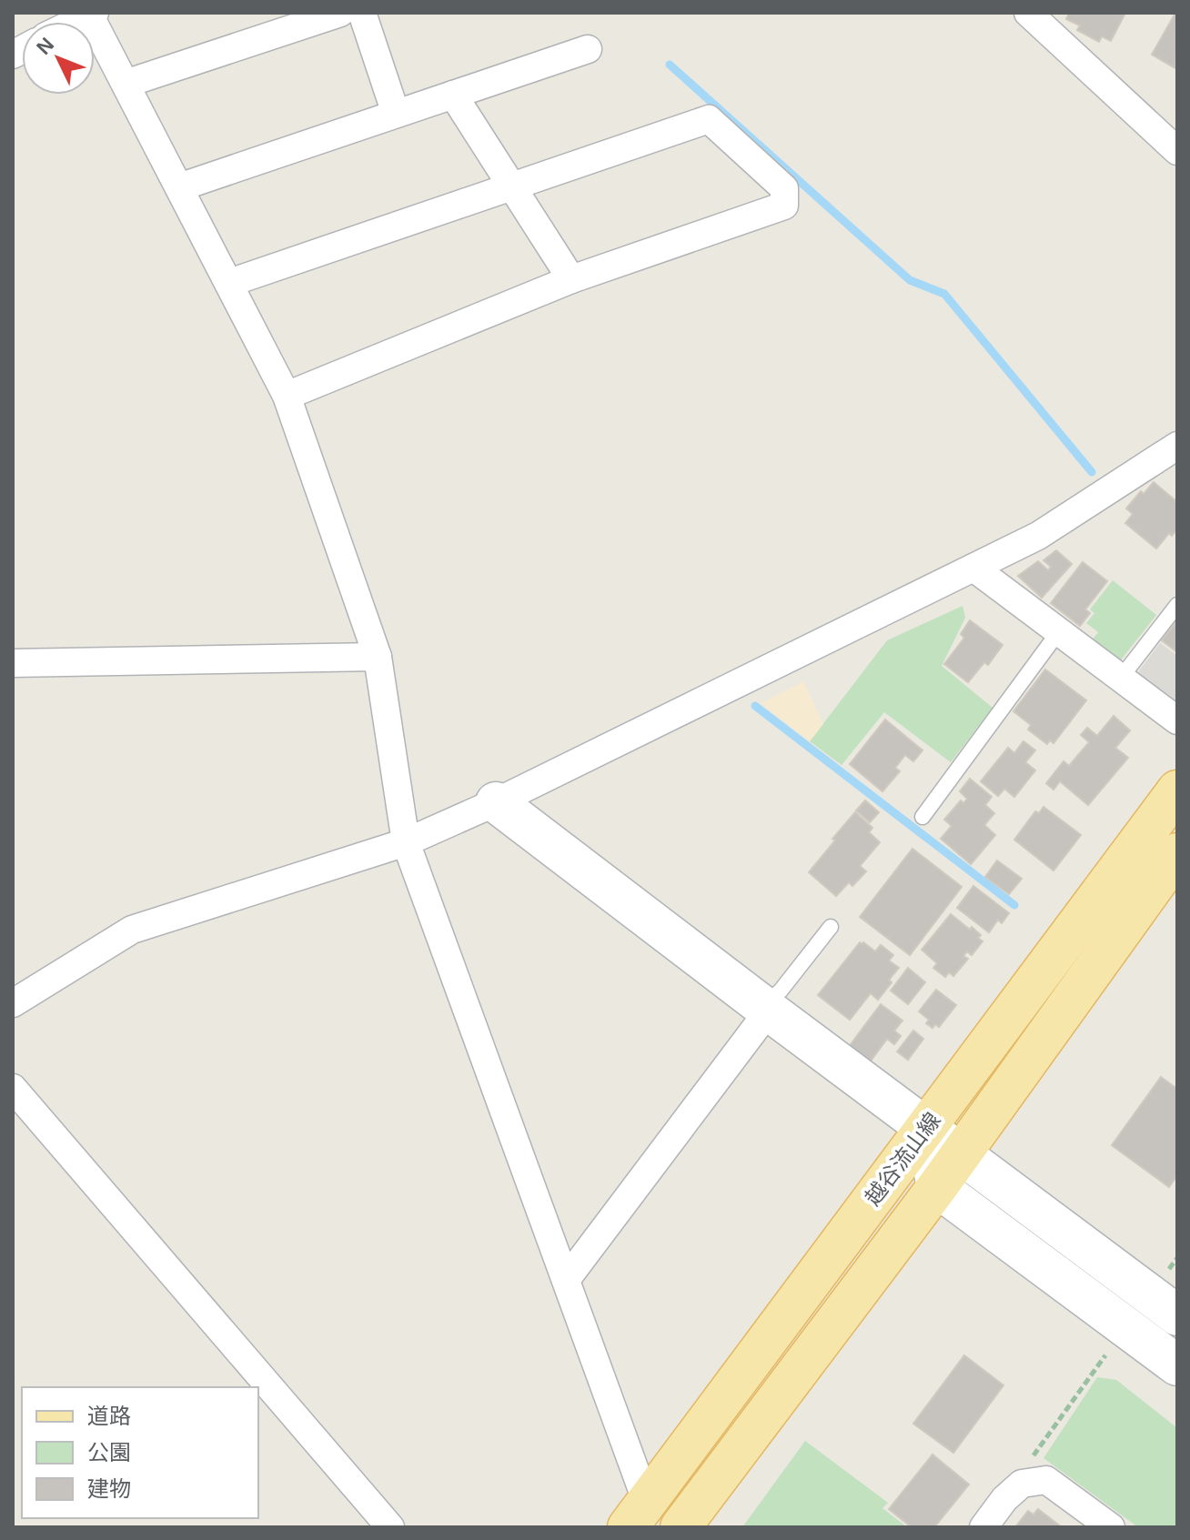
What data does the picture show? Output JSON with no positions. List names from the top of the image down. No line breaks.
{"streets":{"main road":["越谷流山線"]},"legend":["道路","公園","建物"],"north":"top left"}
